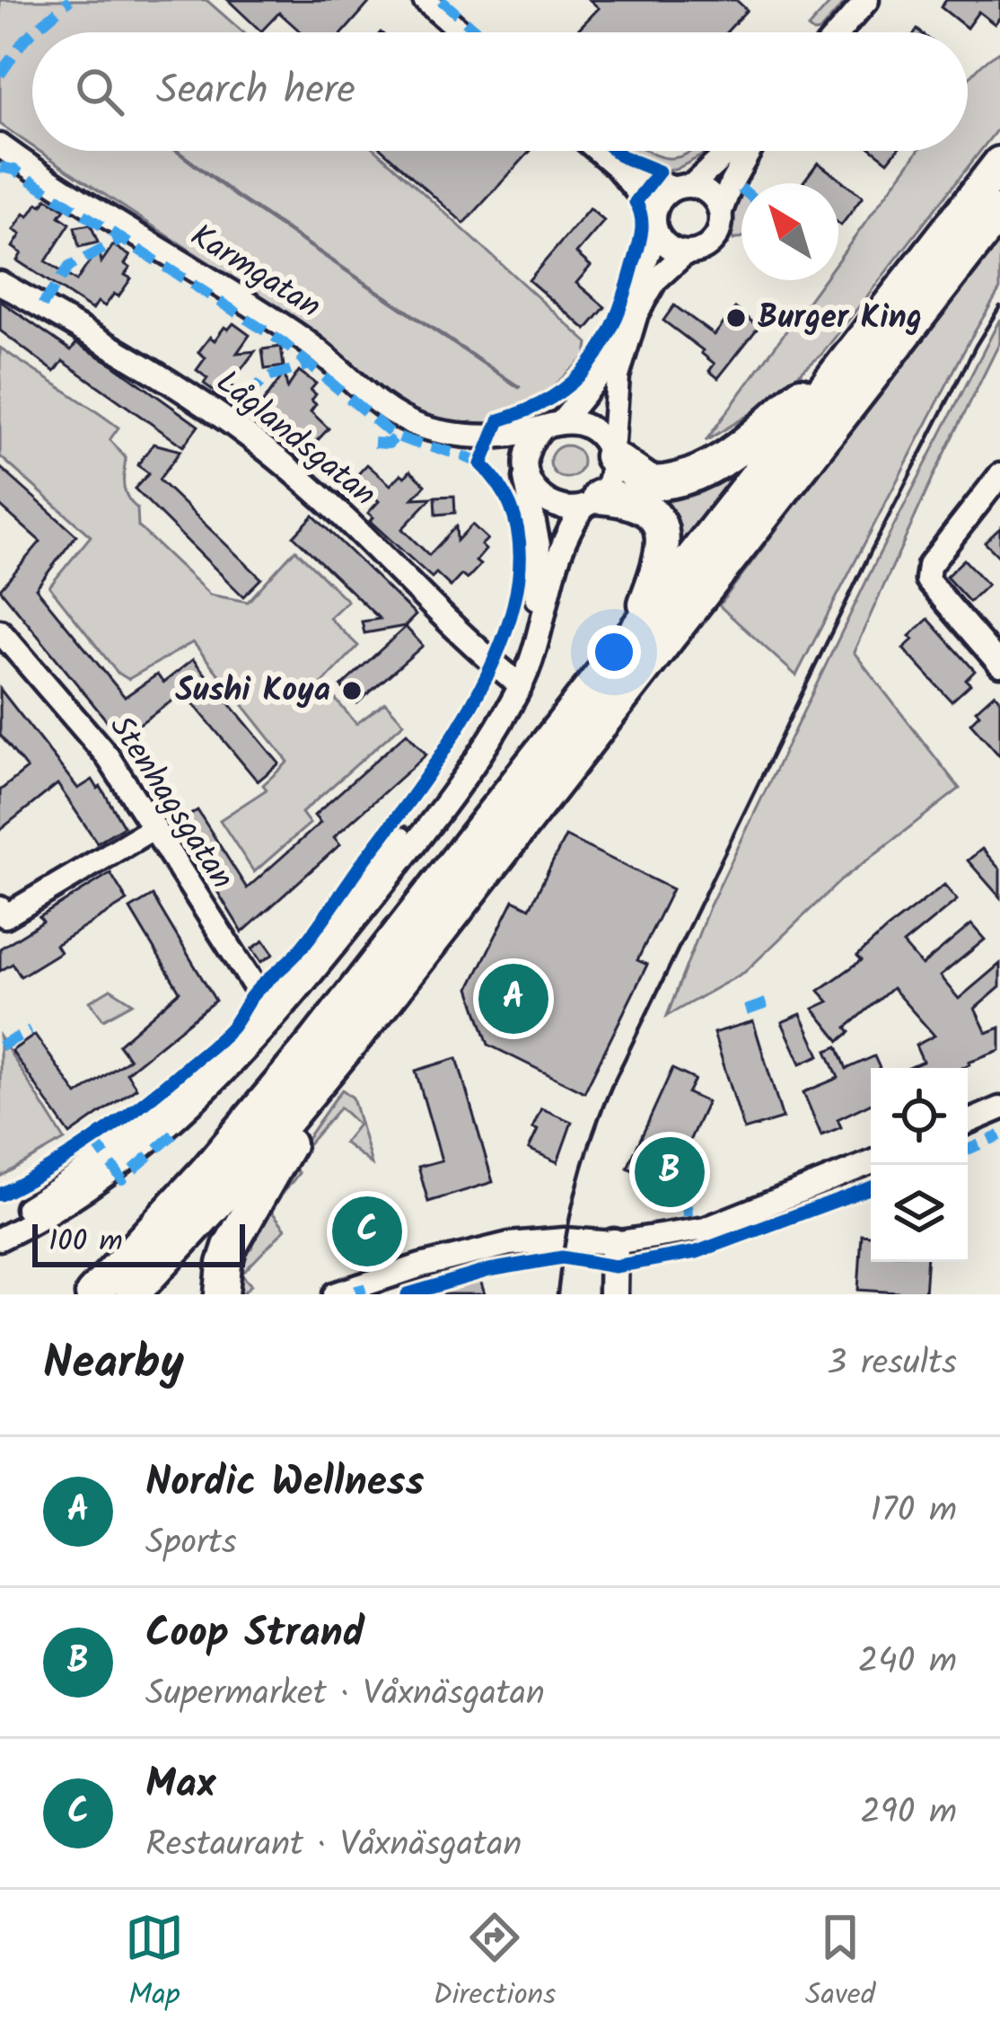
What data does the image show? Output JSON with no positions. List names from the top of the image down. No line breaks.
{"streets":{"street":["Karmgatan","Låglandsgatan","Stenhagsgatan"]},"places":["Burger King","Sushi Koya"],"scale_bar":"100 m","north":"top left","page":{"search":"Search here","pins":["A","B","C"],"scale":"100 m","heading":["Nearby","3 results"],"list":[{"mark":"A","name":"Nordic Wellness","note":"Sports","value":"170 m"},{"mark":"B","name":"Coop Strand","note":"Supermarket · Våxnäsgatan","value":"240 m"},{"mark":"C","name":"Max","note":"Restaurant · Våxnäsgatan","value":"290 m"}],"nav":["Map","Directions","Saved"]}}
